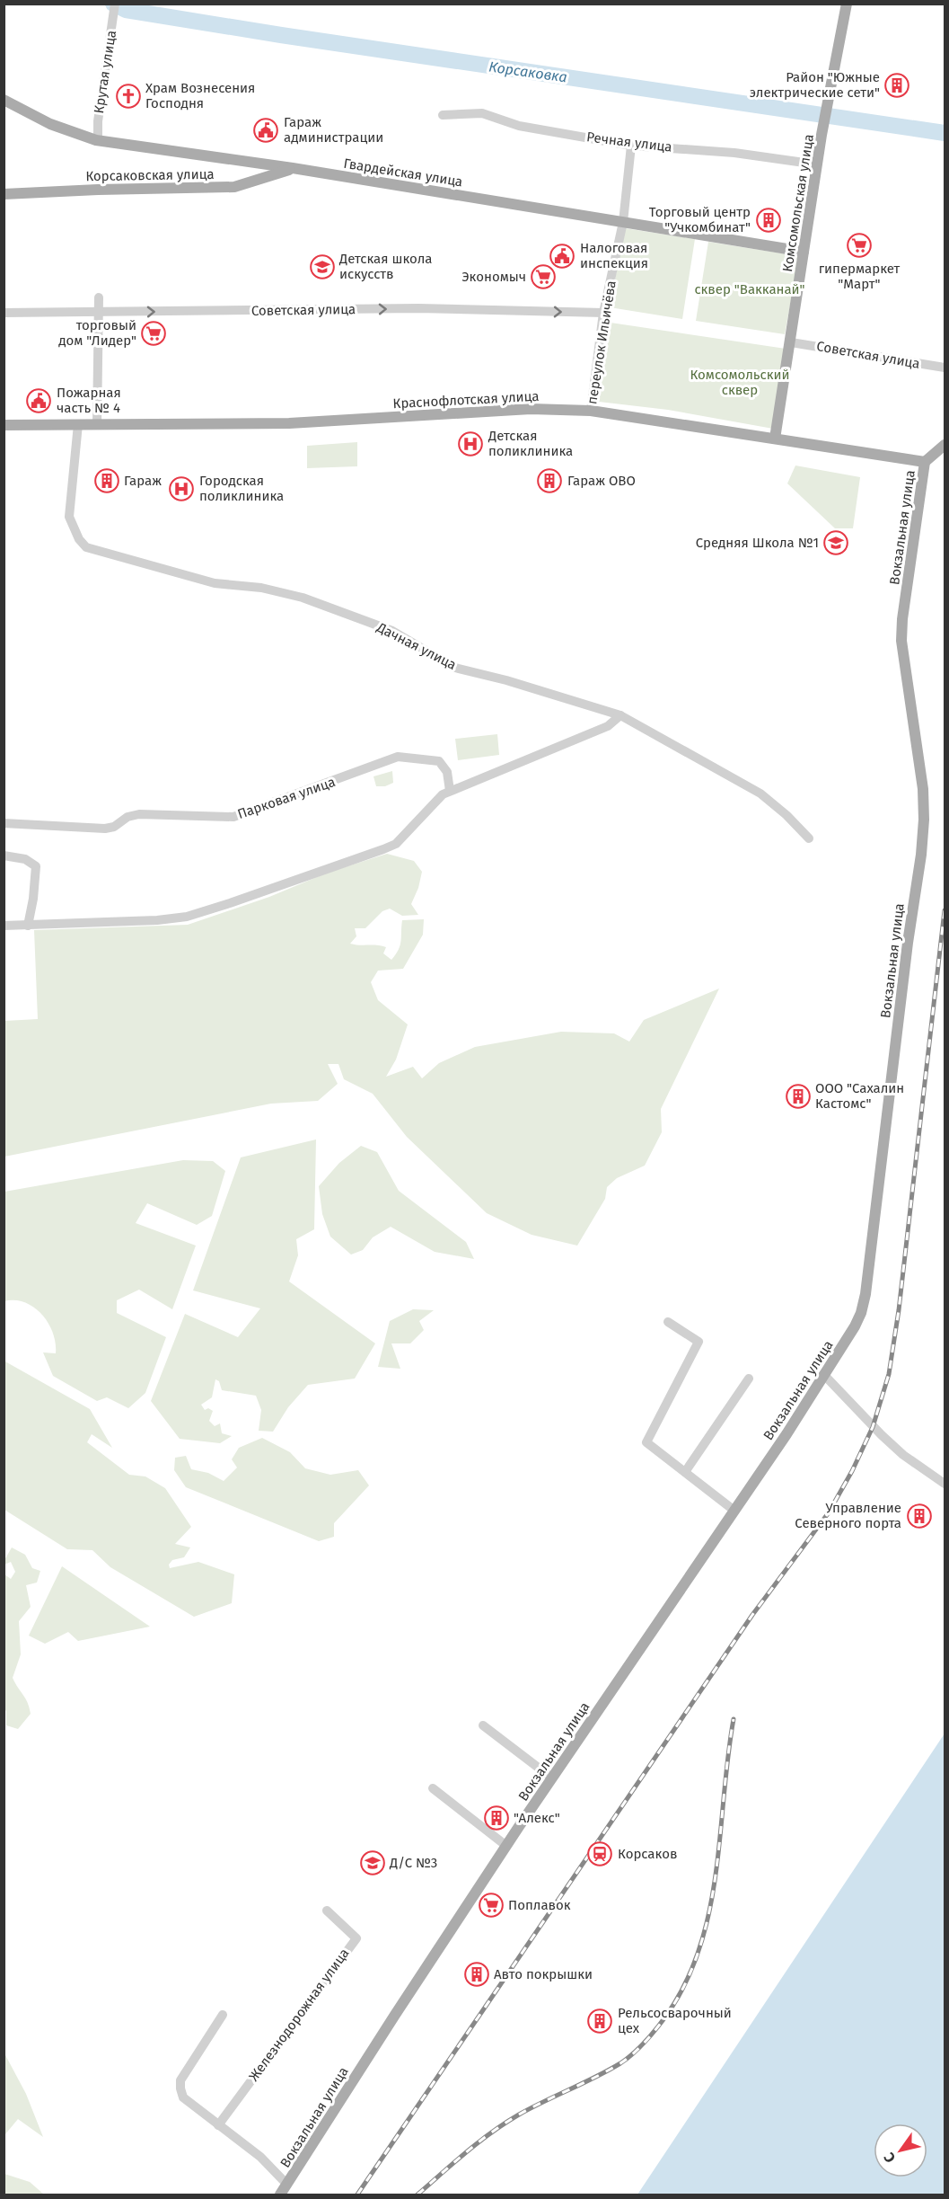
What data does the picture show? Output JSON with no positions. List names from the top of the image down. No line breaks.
{"streets":{"main road":["Гвардейская улица","Корсаковская улица","Комсомольская улица","Краснофлотская улица","Вокзальная улица"],"street":["Крутая улица","Речная улица","Советская улица","переулок Ильичёва","Дачная улица","Парковая улица","Железнодорожная улица"]},"crossings":[["Крутая улица","Гвардейская улица"],["Речная улица","Комсомольская улица"],["Речная улица","переулок Ильичёва"],["Гвардейская улица","Корсаковская улица"],["Гвардейская улица","Комсомольская улица"],["Гвардейская улица","переулок Ильичёва"],["Комсомольская улица","Советская улица"],["Комсомольская улица","Краснофлотская улица"],["Советская улица","переулок Ильичёва"],["переулок Ильичёва","Краснофлотская улица"],["Краснофлотская улица","Вокзальная улица"],["Краснофлотская улица","Дачная улица"]],"one_way":["Советская улица"],"water":["Корсаковка"],"parks":["сквер \"Вакканай\"","Комсомольский сквер"],"places":{"building":["Район \"Южные электрические сети\"","Торговый центр \"Учкомбинат\"","Гараж","Гараж ОВО","ООО \"Сахалин Кастомс\"","Управление Северного порта","\"Алекс\"","Авто покрышки","Рельсосварочный цех"],"church":["Храм Вознесения Господня"],"public building":["Гараж администрации","Налоговая инспекция","Пожарная часть № 4"],"supermarket":["гипермаркет \"Март\"","Экономыч","торговый дом \"Лидер\"","Поплавок"],"school or university":["Детская школа искусств","Средняя Школа №1","Д/С №3"],"hospital":["Детская поликлиника","Городская поликлиника"],"station":["Корсаков"]},"north":"bottom left"}
